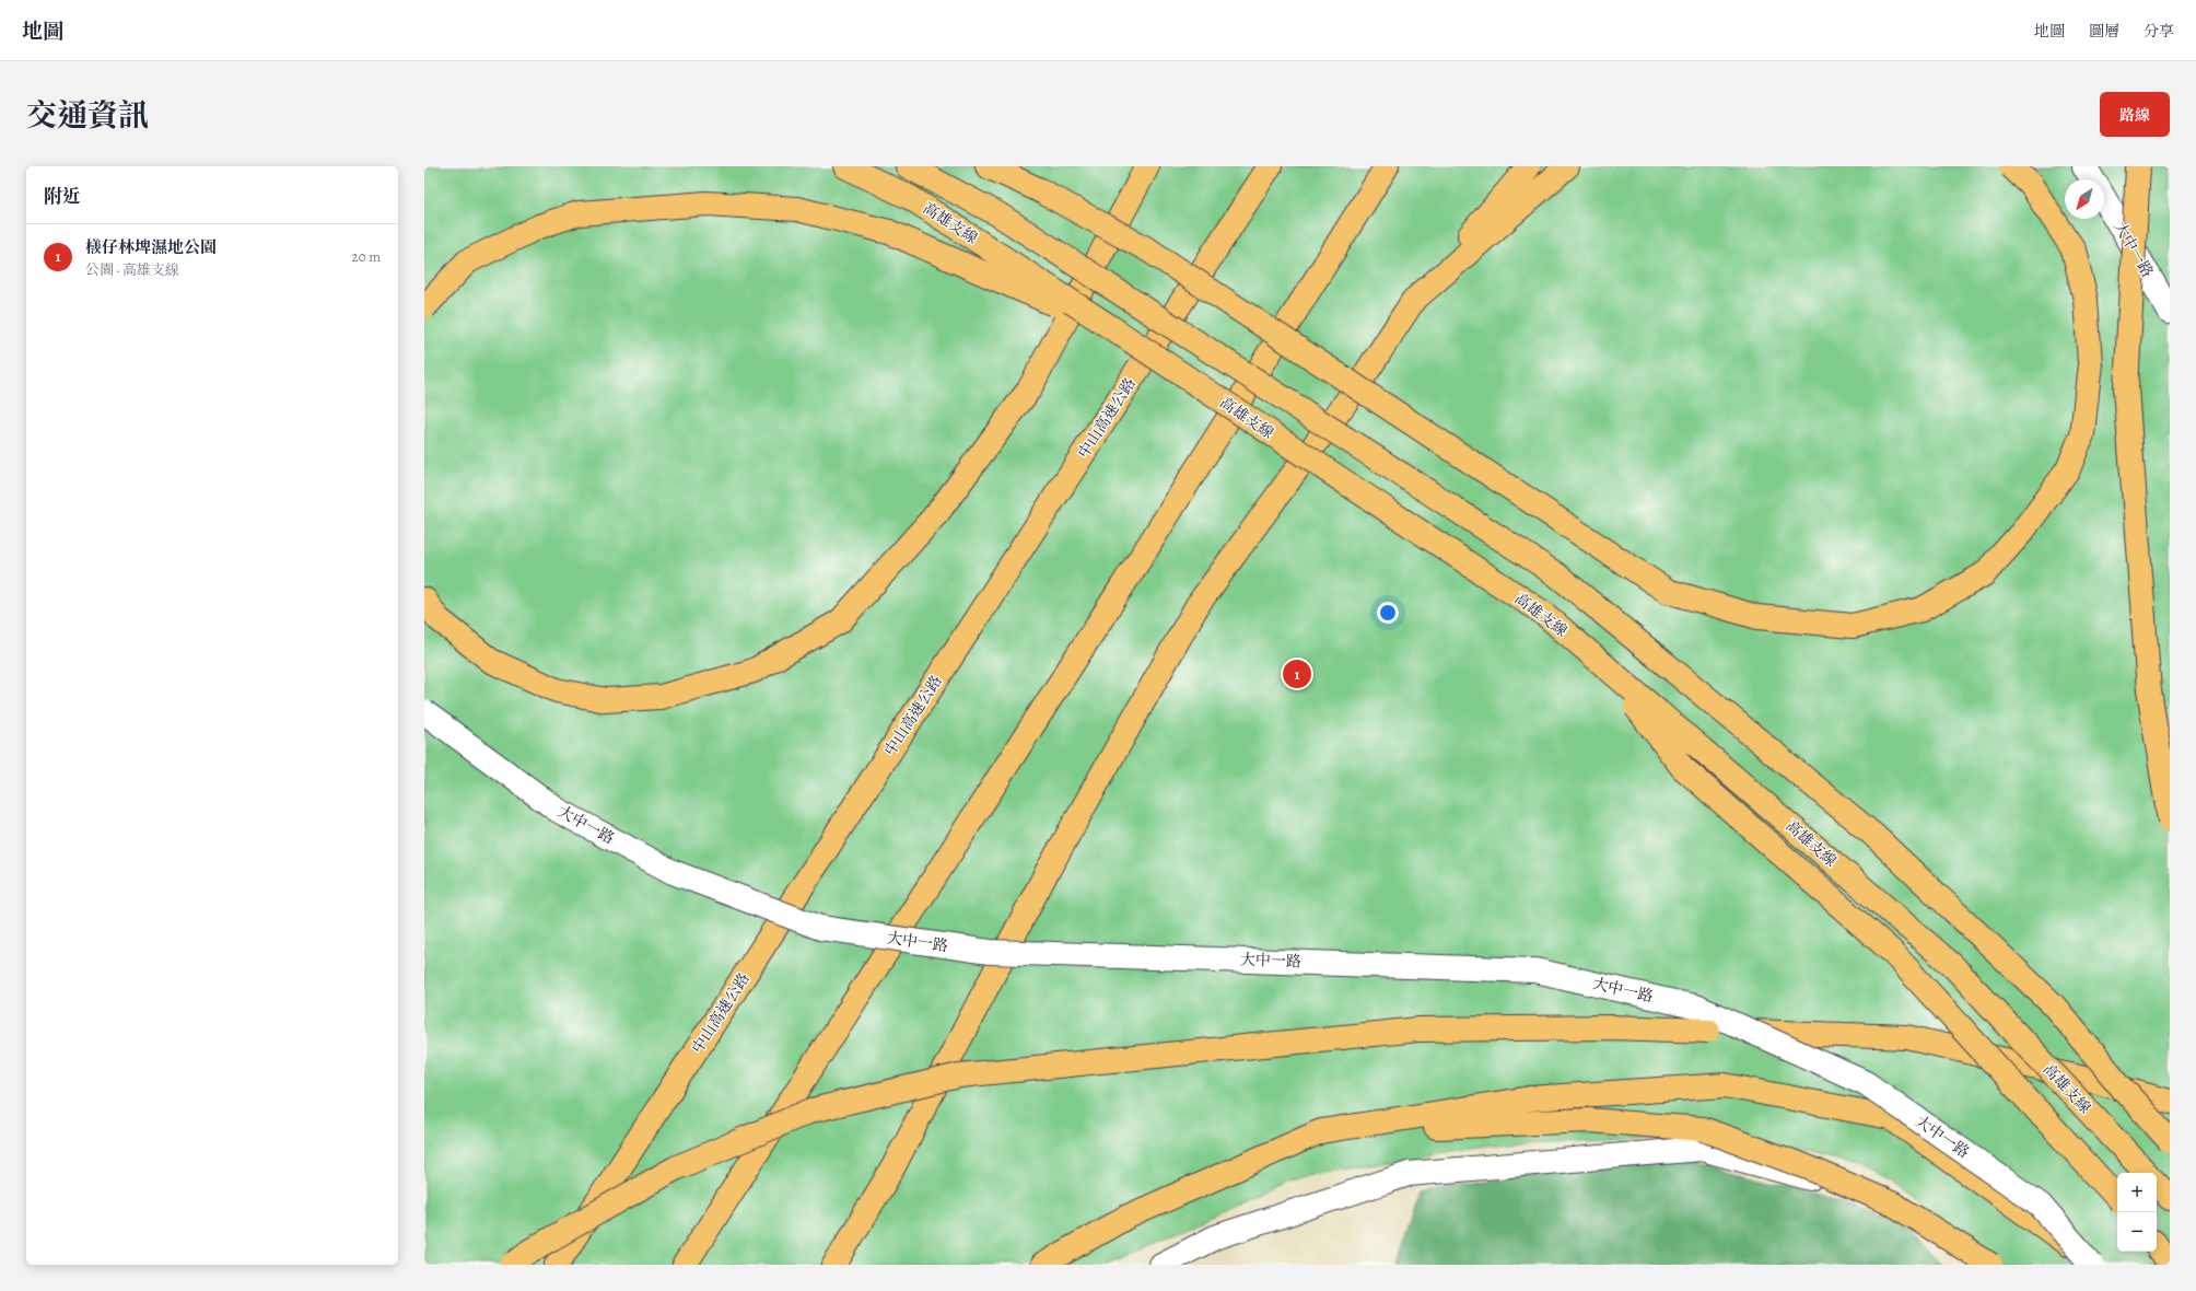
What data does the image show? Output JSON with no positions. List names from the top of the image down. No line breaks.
{"streets":{"highway":["高雄支線","中山高速公路"],"street":["大中一路"]},"north":"bottom left","page":{"header":"地圖","nav":["地圖","圖層","分享"],"title":"交通資訊","buttons":"路線","heading":"附近","list":[{"mark":"1","name":"檨仔林埤濕地公園","note":"公園 · 高雄支線","value":"20 m"}],"pins":"1","map_buttons":["+","−"]}}
